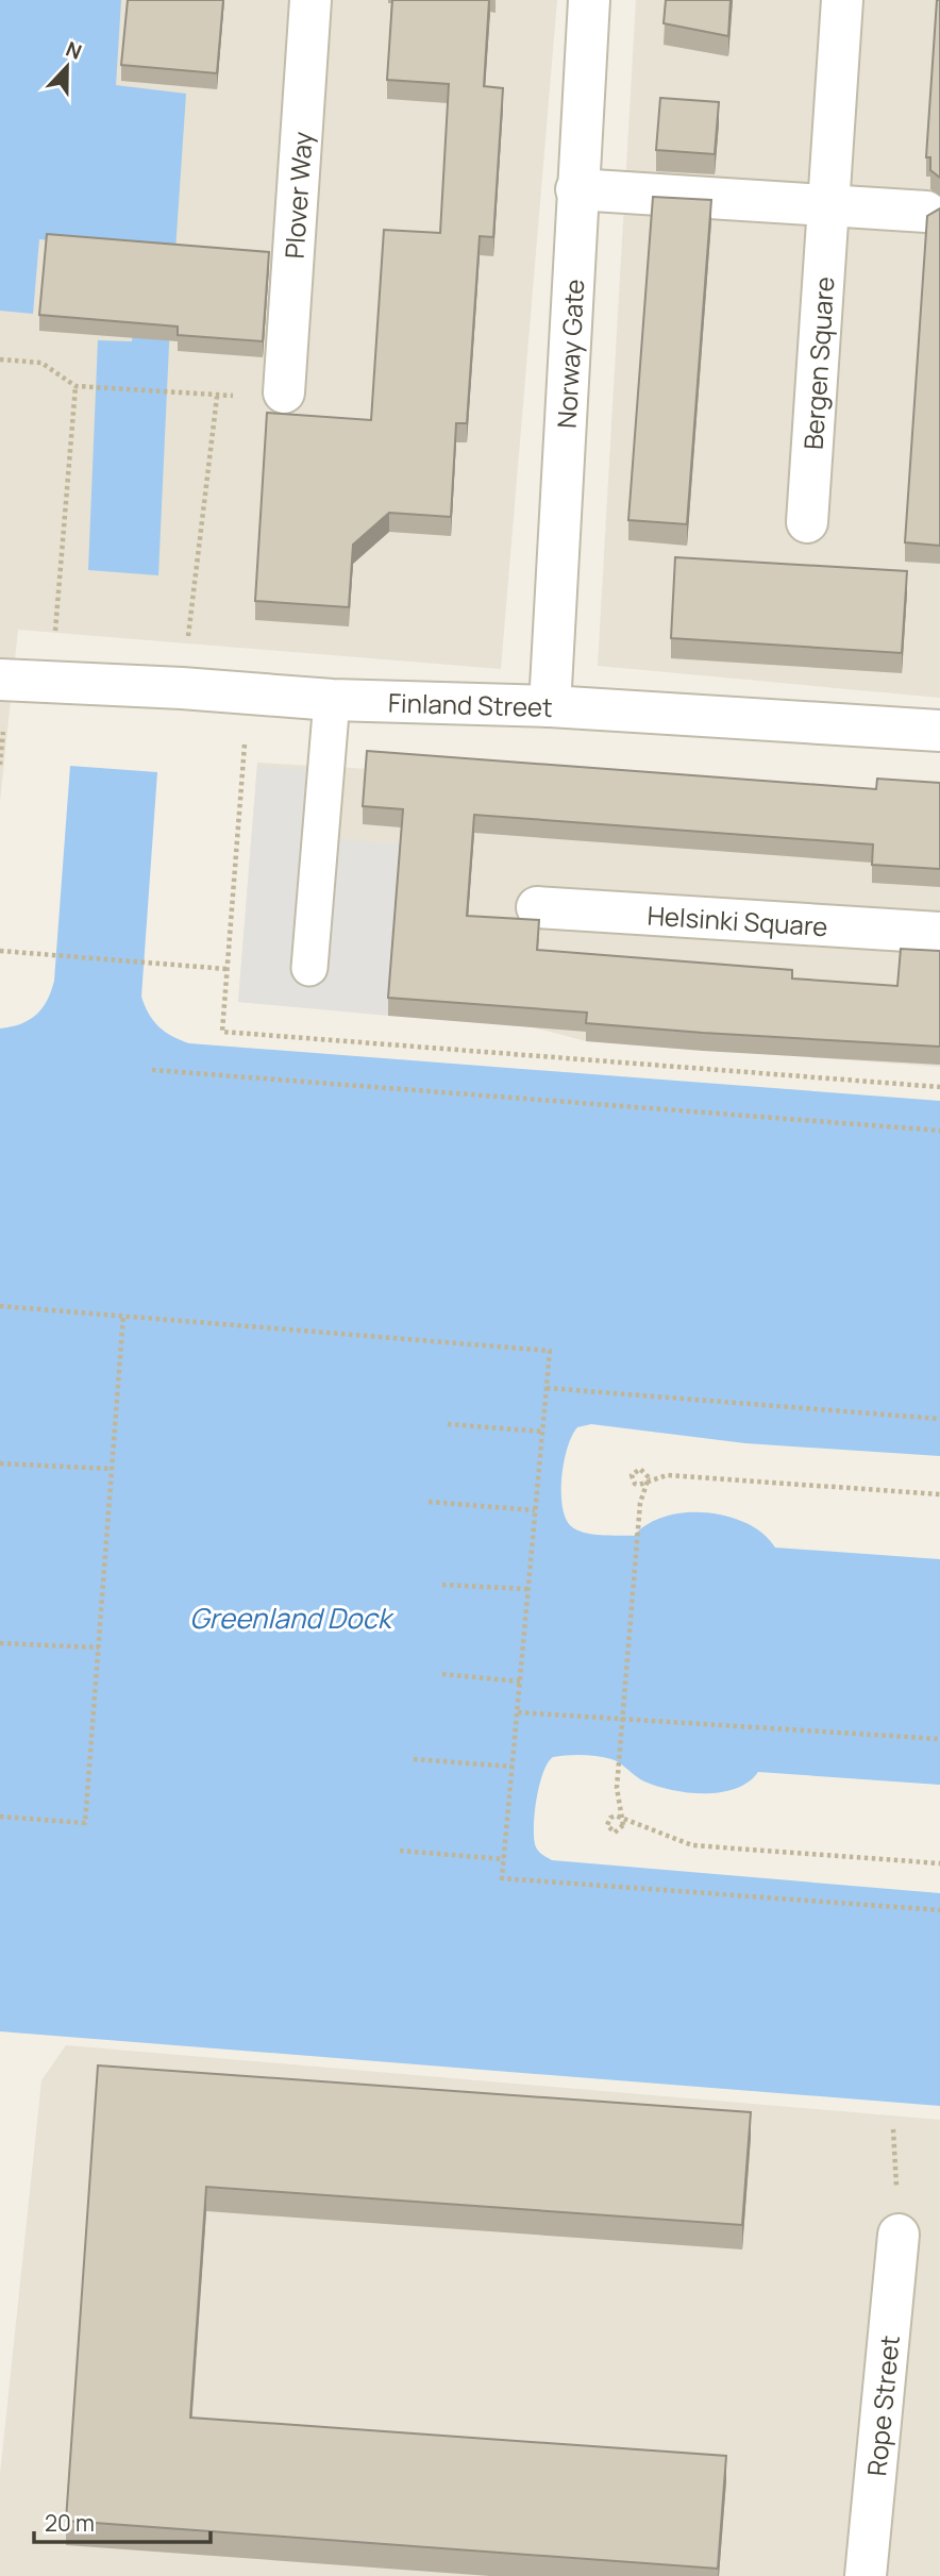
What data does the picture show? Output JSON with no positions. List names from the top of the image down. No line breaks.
{"streets":{"street":["Plover Way","Norway Gate","Bergen Square","Finland Street","Helsinki Square","Rope Street"]},"crossings":[["Norway Gate","Finland Street"]],"water":["Greenland Dock"],"scale_bar":"20 m","north":"top"}
